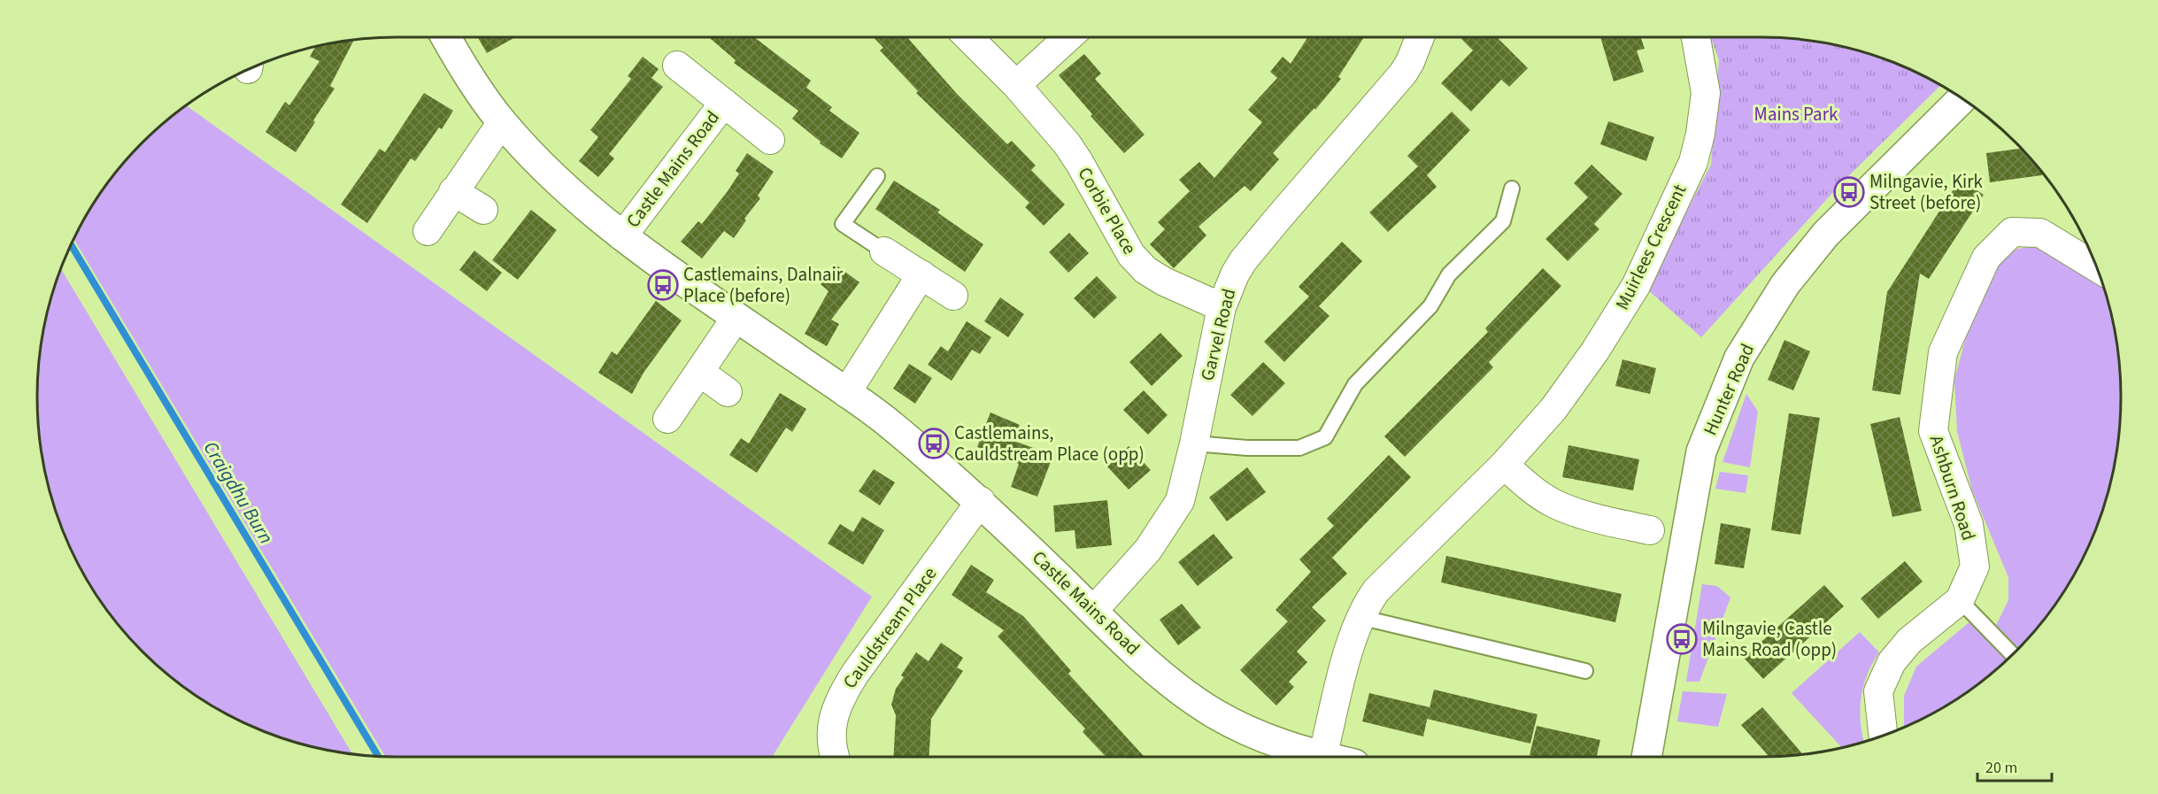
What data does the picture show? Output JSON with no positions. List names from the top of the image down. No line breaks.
{"streets":{"street":["Castle Mains Road","Corbie Place","Muirlees Crescent","Garvel Road","Hunter Road","Ashburn Road","Cauldstream Place"]},"crossings":[["Castle Mains Road","Muirlees Crescent"],["Castle Mains Road","Garvel Road"],["Castle Mains Road","Cauldstream Place"],["Corbie Place","Garvel Road"]],"water":["Craigdhu Burn"],"parks":["Mains Park"],"places":{"bus stop":["Milngavie, Kirk Street (before)","Castlemains, Dalnair Place (before)","Castlemains, Cauldstream Place (opp)","Milngavie, Castle Mains Road (opp)"]},"scale_bar":"20 m"}
